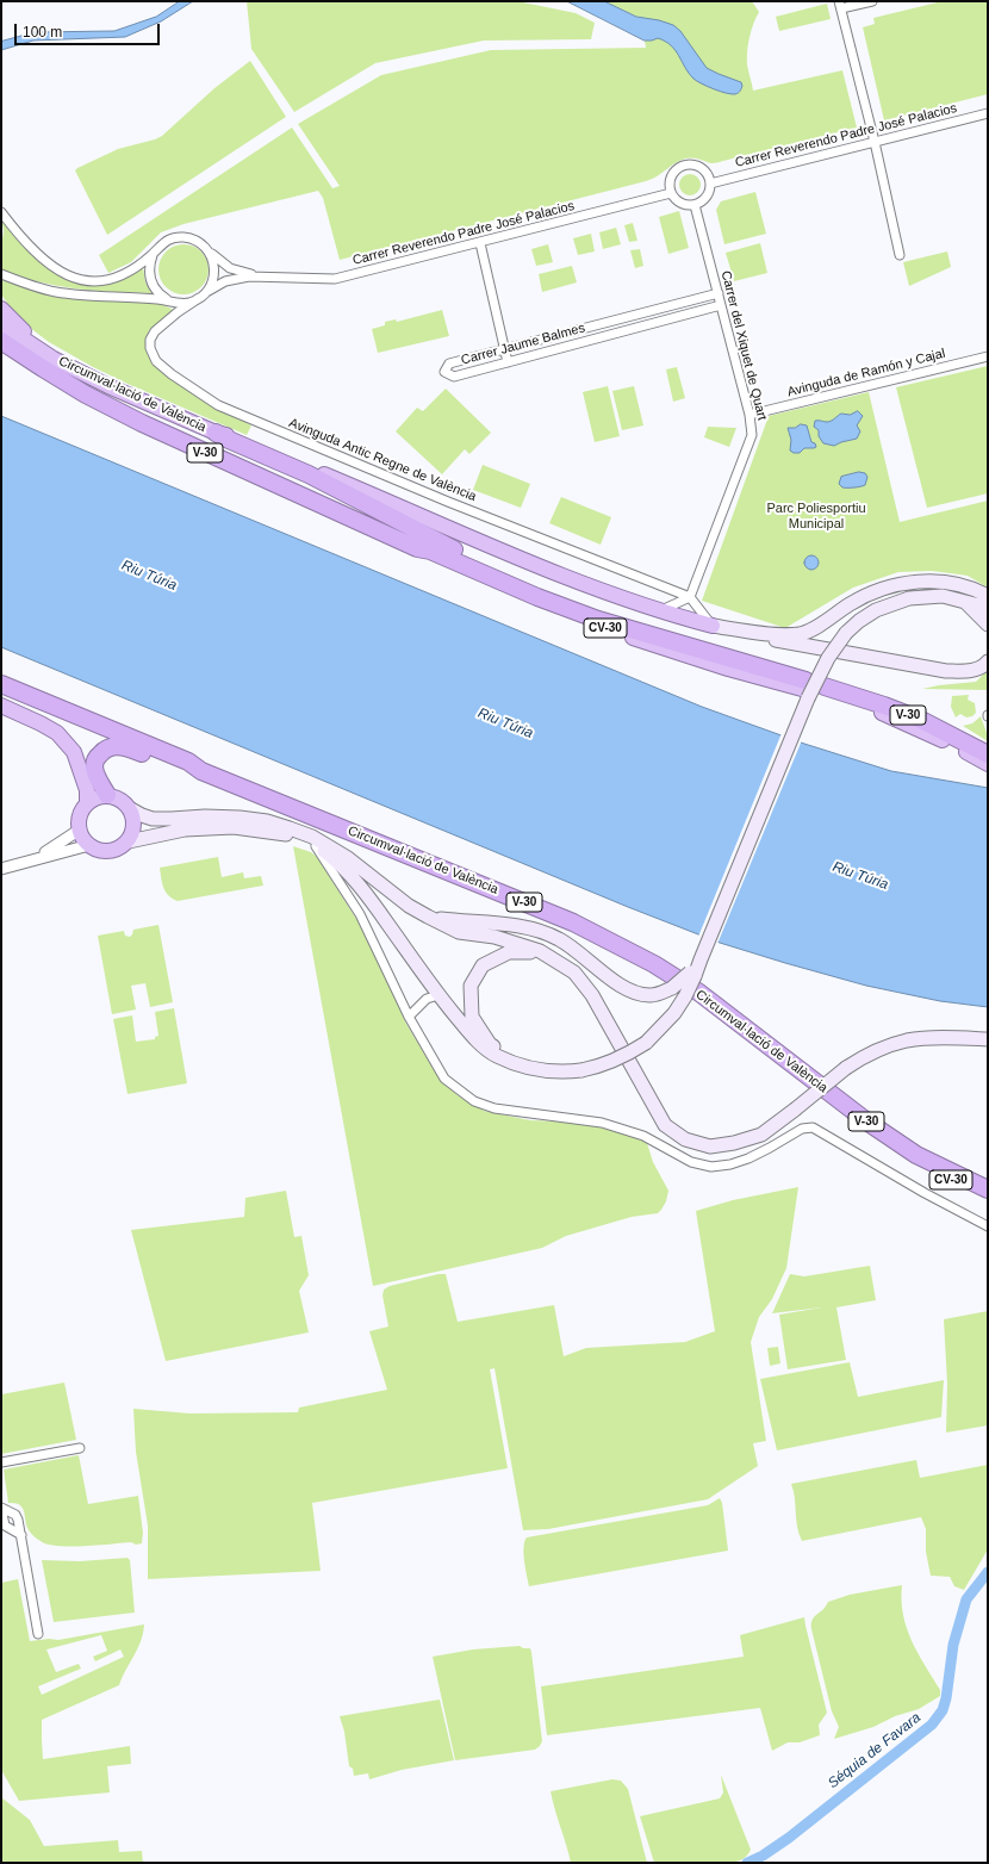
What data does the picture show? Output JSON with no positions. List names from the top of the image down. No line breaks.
{"streets":{"highway":["Circumval·lació de València","V-30","CV-30"],"street":["Carrer Reverendo Padre José Palacios","Carrer Jaume Balmes","Carrer del Xiquet de Quart","Avinguda de Ramón y Cajal","Avinguda Antic Regne de València"]},"crossings":[["Carrer Reverendo Padre José Palacios","Carrer del Xiquet de Quart"],["Carrer Reverendo Padre José Palacios","Avinguda Antic Regne de València"],["Carrer Jaume Balmes","Carrer del Xiquet de Quart"],["Carrer del Xiquet de Quart","Avinguda de Ramón y Cajal"],["Carrer del Xiquet de Quart","Avinguda Antic Regne de València"],["Circumval·lació de València","CV-30"]],"water":["Riu Túria","Séquia de Favara"],"parks":["Parc Poliesportiu Municipal"],"scale_bar":"100 m"}
